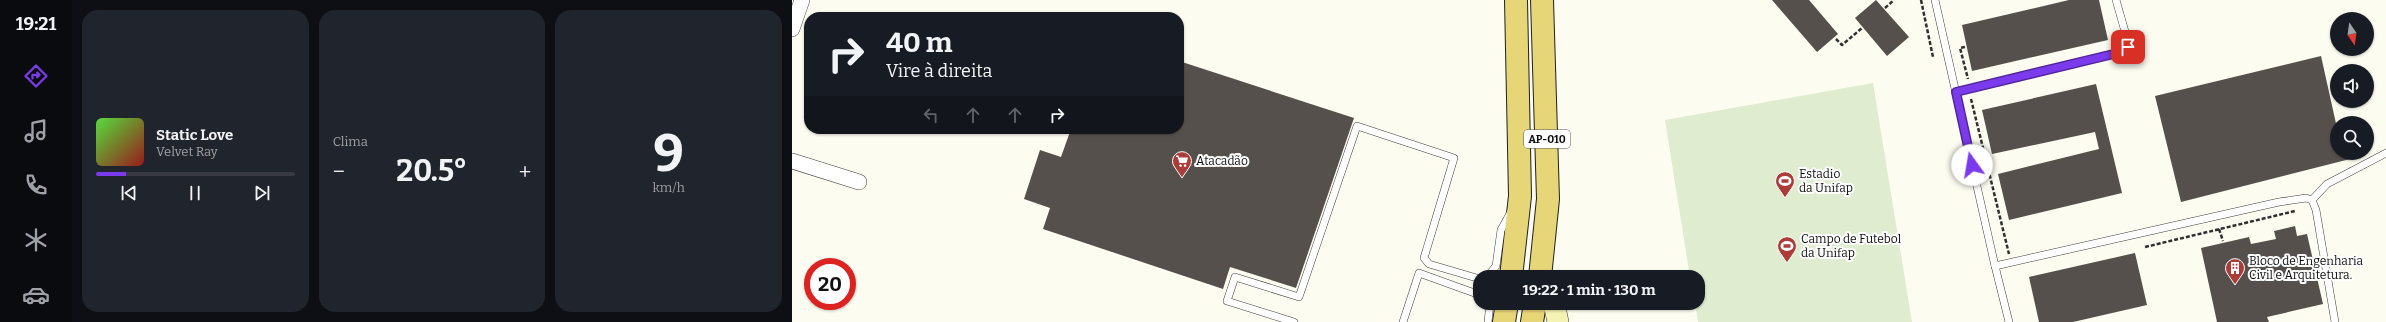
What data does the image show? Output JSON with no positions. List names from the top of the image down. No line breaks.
{"streets":{"main road":["AP-010"]},"places":{"supermarket":["Atacadão"],"sports":["Estadio da Unifap","Campo de Futebol da Unifap"],"building":["Bloco de Engenharia Civil e Arquitetura."]},"north":"bottom","page":{"tabs":"19:21","tile":["Clima",["9","km/h"]],"turn":["40 m","Vire à direita"],"song":["Static Love","Velvet Ray"],"heat":["−","20.5°","+"],"limit":"20","trip":"19:22 · 1 min · 130 m"}}
